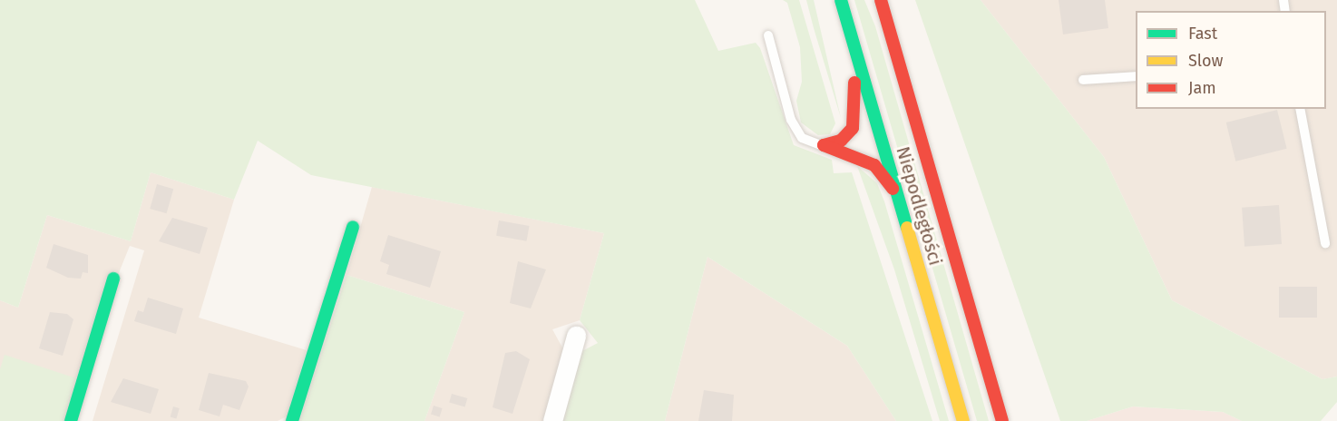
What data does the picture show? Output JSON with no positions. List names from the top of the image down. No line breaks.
{"streets":{"main road":["Niepodległości"]},"legend":["Fast","Slow","Jam"]}
